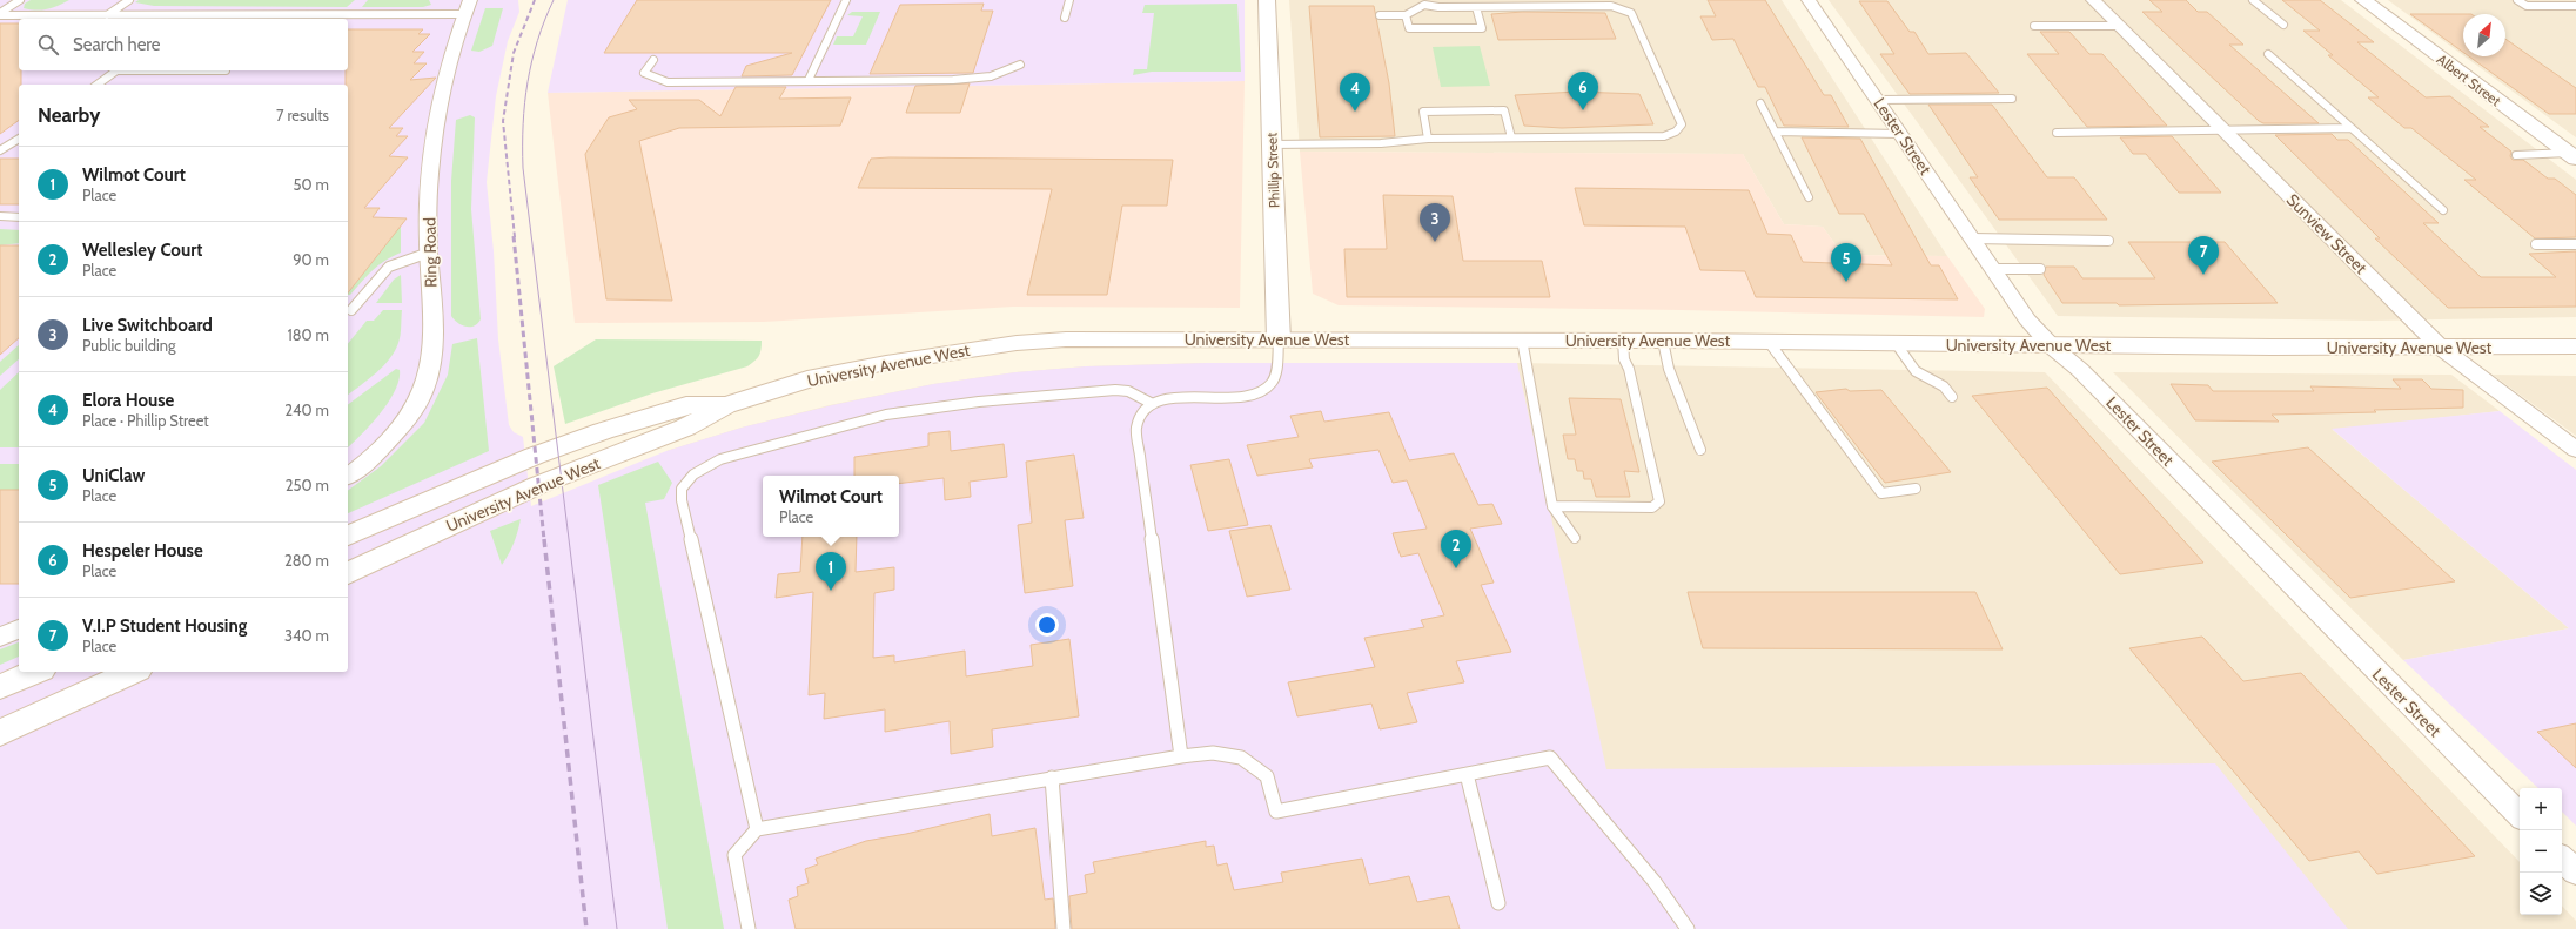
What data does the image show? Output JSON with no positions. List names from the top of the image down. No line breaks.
{"streets":{"main road":["Albert Street","Phillip Street","University Avenue West"],"street":["Lester Street","Sunview Street","Ring Road"]},"crossings":[["Lester Street","University Avenue West"],["Phillip Street","University Avenue West"],["Sunview Street","University Avenue West"]],"north":"top right","page":{"search":"Search here","pins":["6","4","3","7","5","2","1"],"heading":["Nearby","7 results"],"list":[{"mark":"1","name":"Wilmot Court","note":"Place","value":"50 m"},{"mark":"2","name":"Wellesley Court","note":"Place","value":"90 m"},{"mark":"3","name":"Live Switchboard","note":"Public building","value":"180 m"},{"mark":"4","name":"Elora House","note":"Place · Phillip Street","value":"240 m"},{"mark":"5","name":"UniClaw","note":"Place","value":"250 m"},{"mark":"6","name":"Hespeler House","note":"Place","value":"280 m"},{"mark":"7","name":"V.I.P Student Housing","note":"Place","value":"340 m"}],"popup":["Wilmot Court","Place"],"map_buttons":["+","−"]}}
